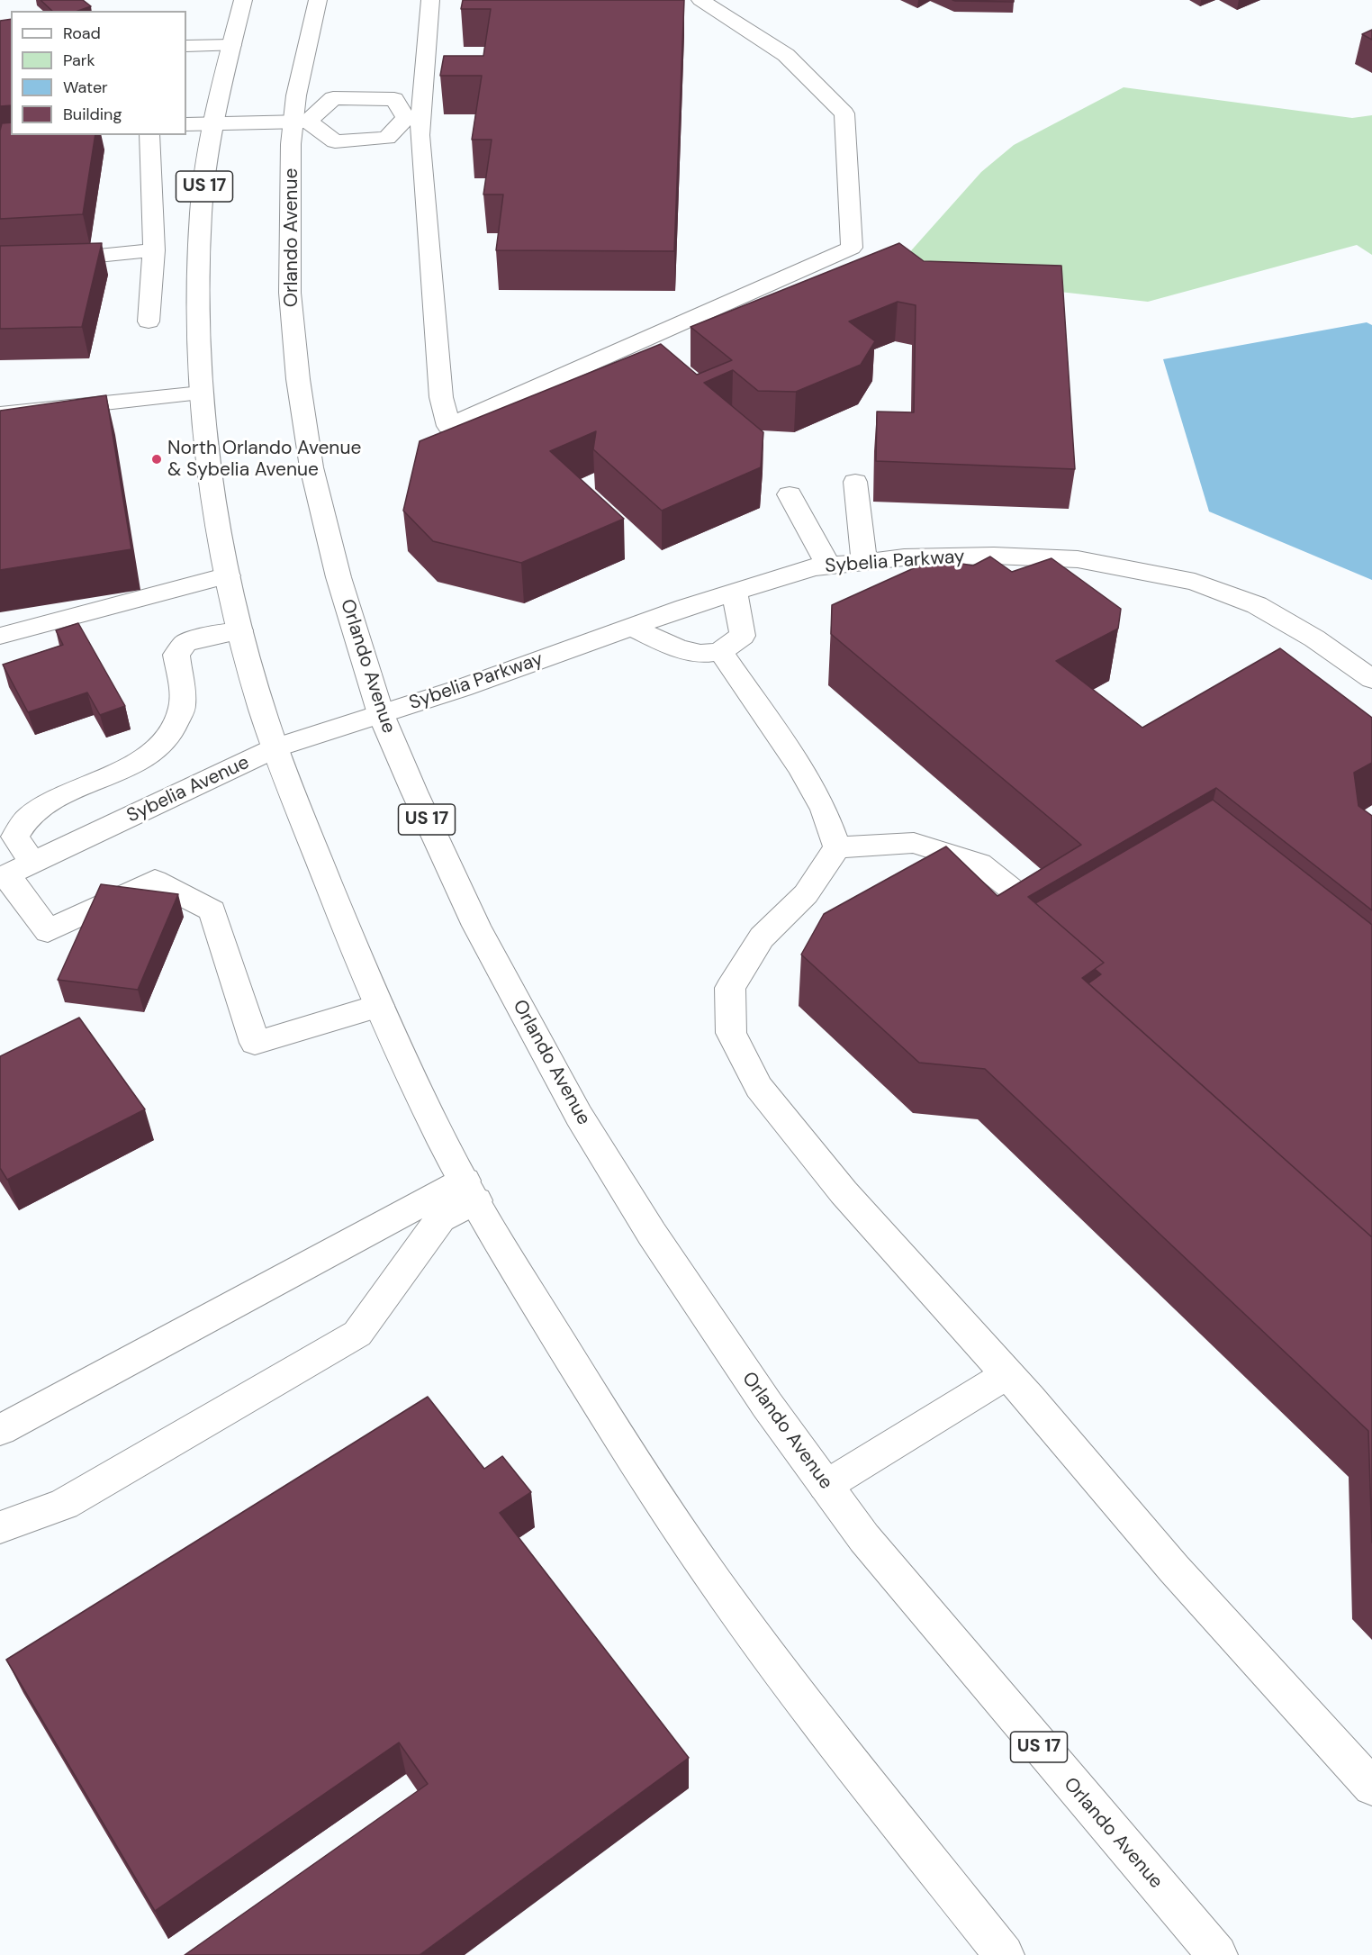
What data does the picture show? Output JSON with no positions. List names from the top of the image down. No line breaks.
{"streets":{"main road":["US 17","Orlando Avenue","Sybelia Parkway","Sybelia Avenue"]},"crossings":[["US 17","Sybelia Avenue"],["Orlando Avenue","Sybelia Parkway"],["Orlando Avenue","Sybelia Avenue"],["Sybelia Parkway","Sybelia Avenue"]],"places":["North Orlando Avenue & Sybelia Avenue"],"legend":["Road","Park","Water","Building"]}
